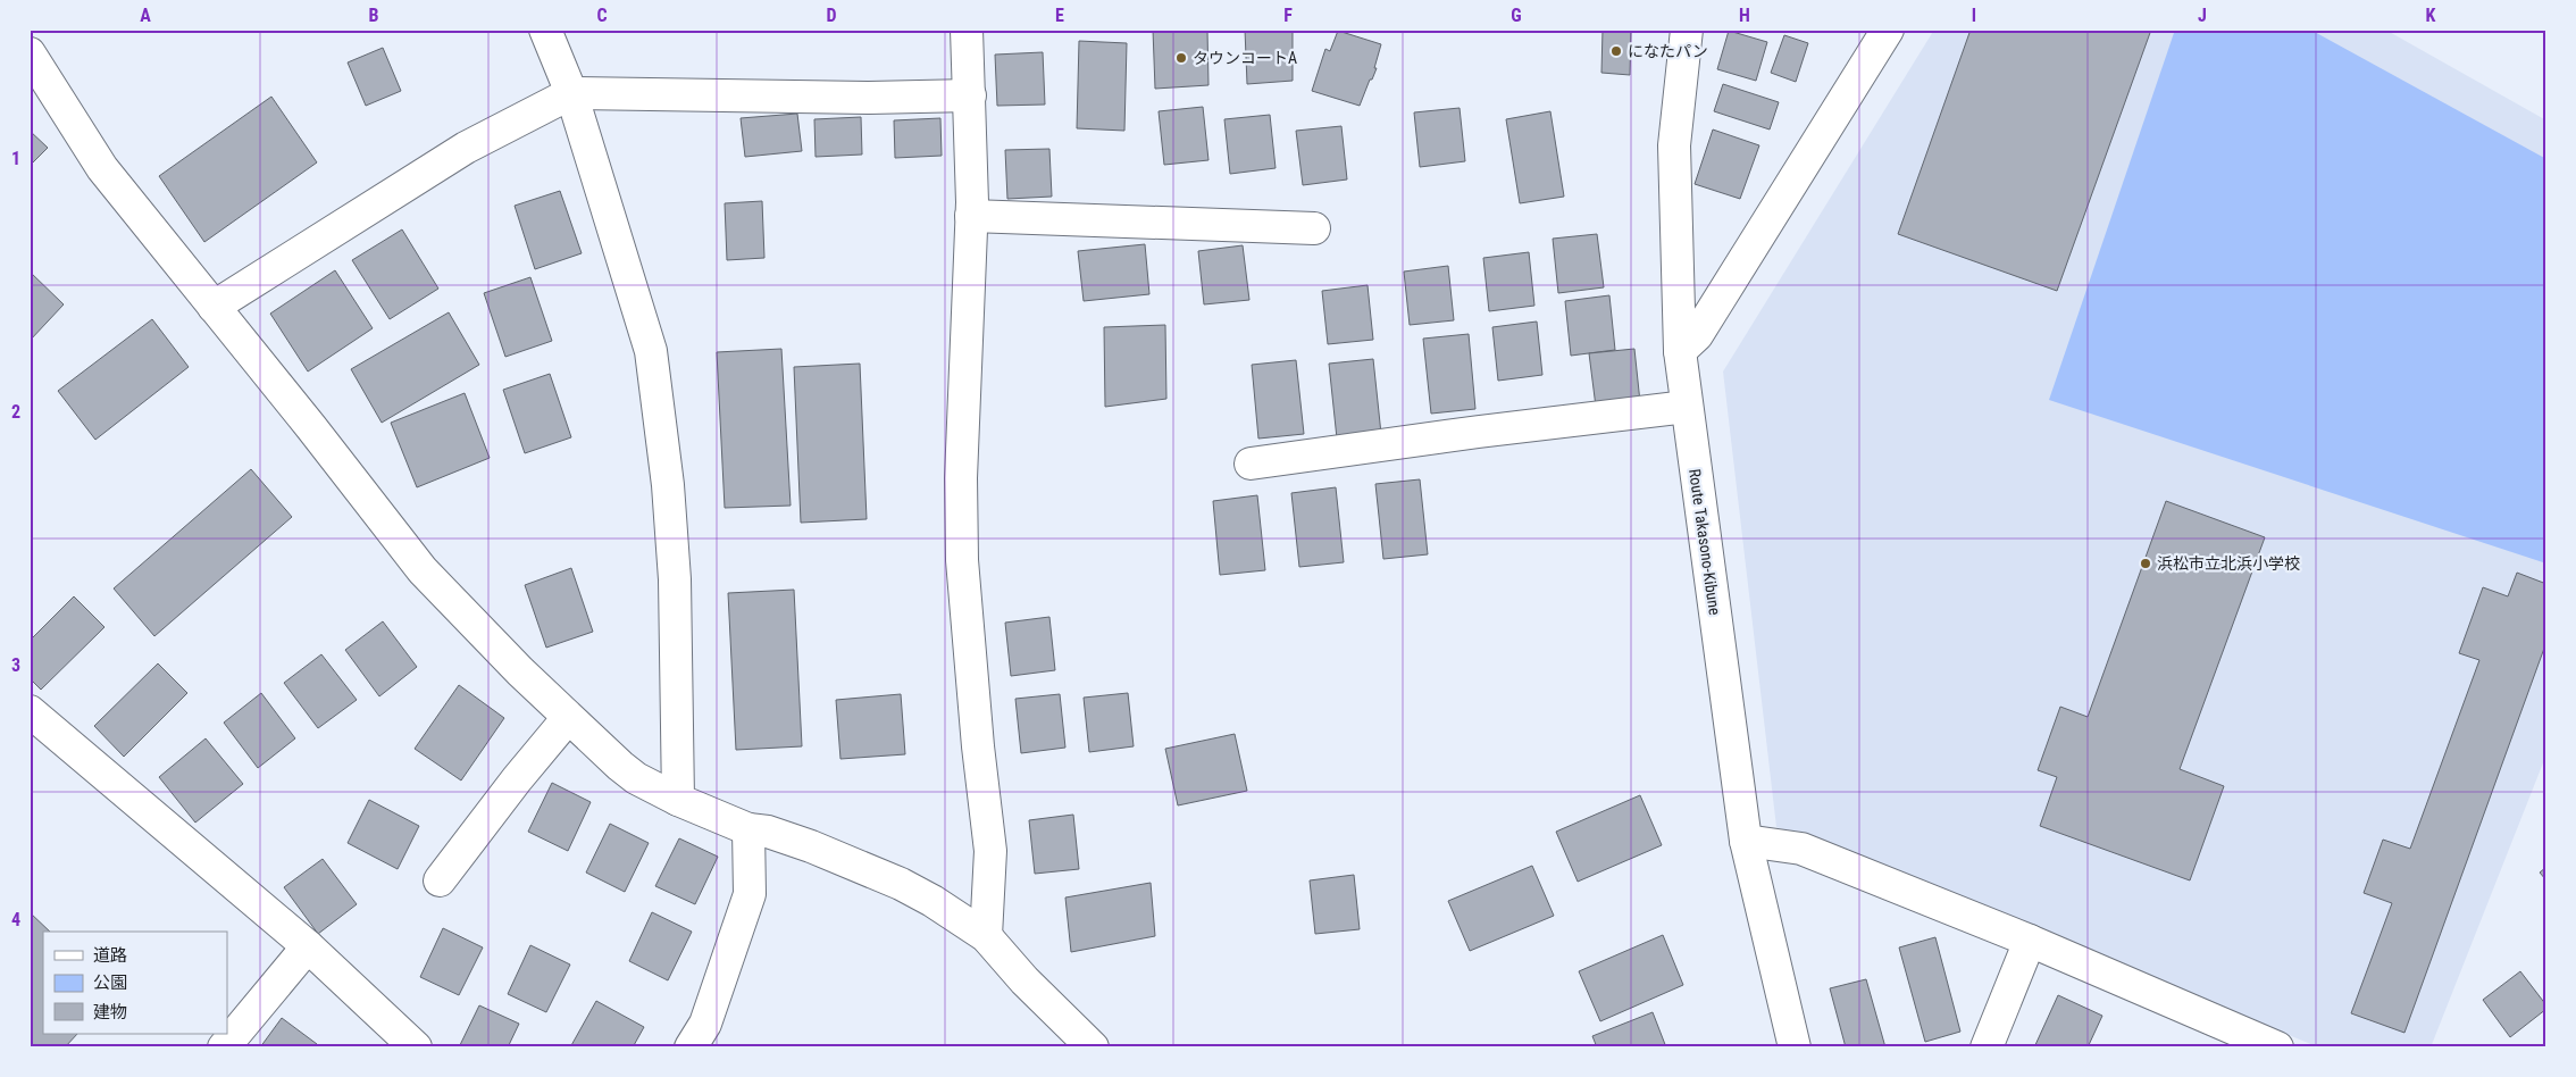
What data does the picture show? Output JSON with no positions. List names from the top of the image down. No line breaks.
{"streets":{"street":["Route Takasono-Kibune"]},"places":["になたパン","タウンコートA","浜松市立北浜小学校"],"legend":["道路","公園","建物"],"grid":{"columns":["A","B","C","D","E","F","G","H","I","J","K"],"rows":["1","2","3","4"]}}
